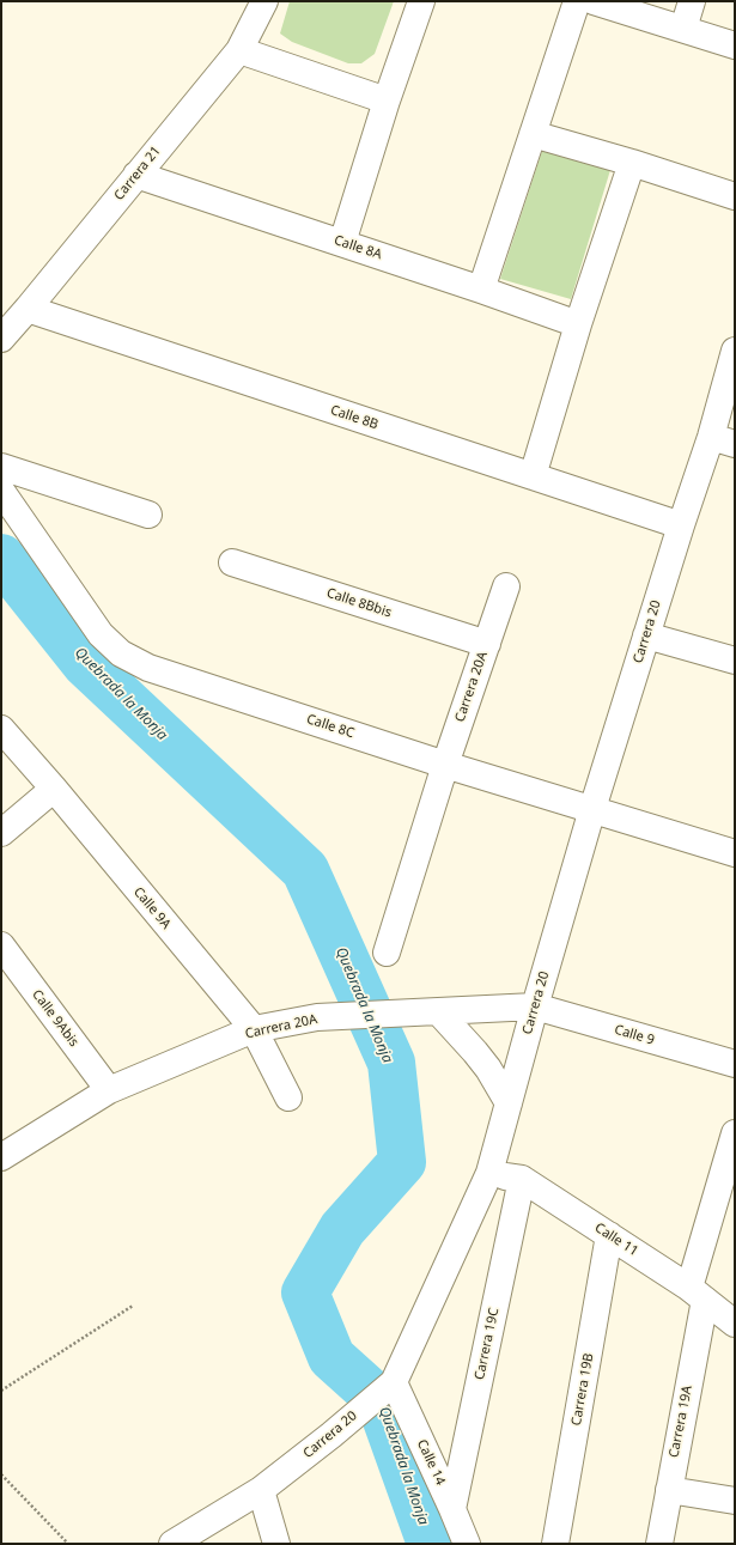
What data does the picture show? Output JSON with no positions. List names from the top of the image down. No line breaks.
{"streets":{"street":["Carrera 21","Calle 8A","Calle 8B","Calle 8Bbis","Carrera 20","Carrera 20A","Calle 8C","Calle 9A","Calle 9Abis","Calle 9","Calle 11","Carrera 19C","Carrera 19B","Carrera 19A","Calle 14"]},"crossings":[["Carrera 21","Calle 8A"],["Carrera 21","Calle 8B"],["Calle 8B","Carrera 20"],["Calle 8Bbis","Carrera 20A"],["Carrera 20","Carrera 20A"],["Carrera 20","Calle 8C"],["Carrera 20","Calle 9"],["Carrera 20","Calle 11"],["Carrera 20","Calle 14"],["Carrera 20A","Calle 8C"],["Carrera 20A","Calle 9A"],["Carrera 20A","Calle 9Abis"],["Carrera 20A","Calle 9"],["Calle 11","Carrera 19C"],["Calle 11","Carrera 19B"],["Calle 11","Carrera 19A"],["Carrera 19C","Calle 14"]],"water":["Quebrada la Monja"]}
